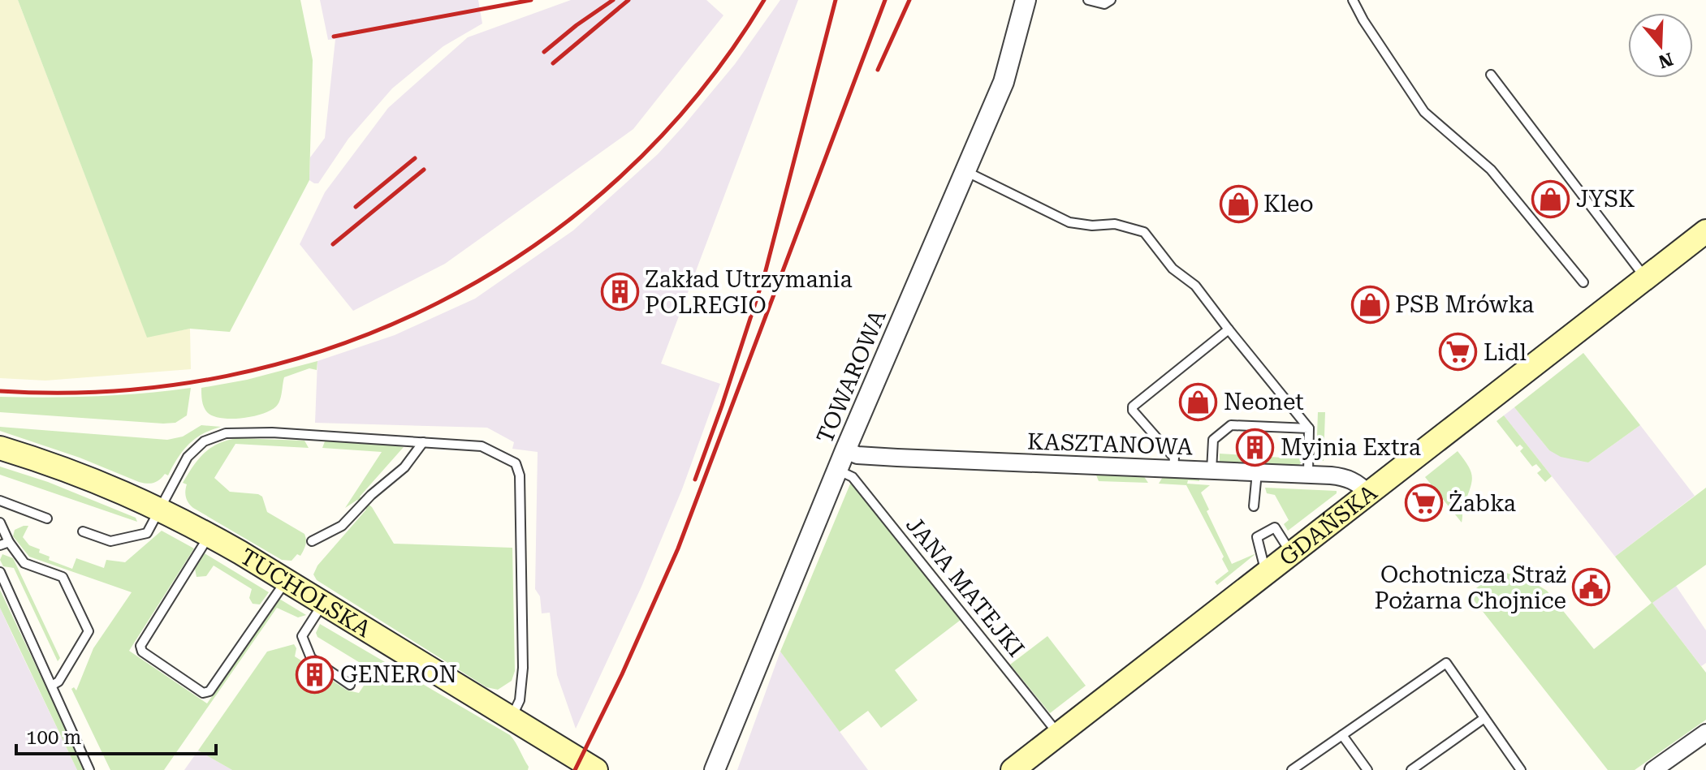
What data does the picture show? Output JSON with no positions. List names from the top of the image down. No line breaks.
{"streets":{"main road":["GDAŃSKA","TUCHOLSKA"],"street":["TOWAROWA","KASZTANOWA"],"lane":["JANA MATEJKI"]},"crossings":[["TOWAROWA","KASZTANOWA"],["TOWAROWA","JANA MATEJKI"],["KASZTANOWA","GDAŃSKA"],["GDAŃSKA","JANA MATEJKI"]],"places":{"shop":["JYSK","Kleo","PSB Mrówka","Neonet"],"building":["Zakład Utrzymania POLREGIO","Myjnia Extra","GENERON"],"supermarket":["Lidl","Żabka"],"public building":["Ochotnicza Straż Pożarna Chojnice"]},"scale_bar":"100 m","north":"bottom"}
